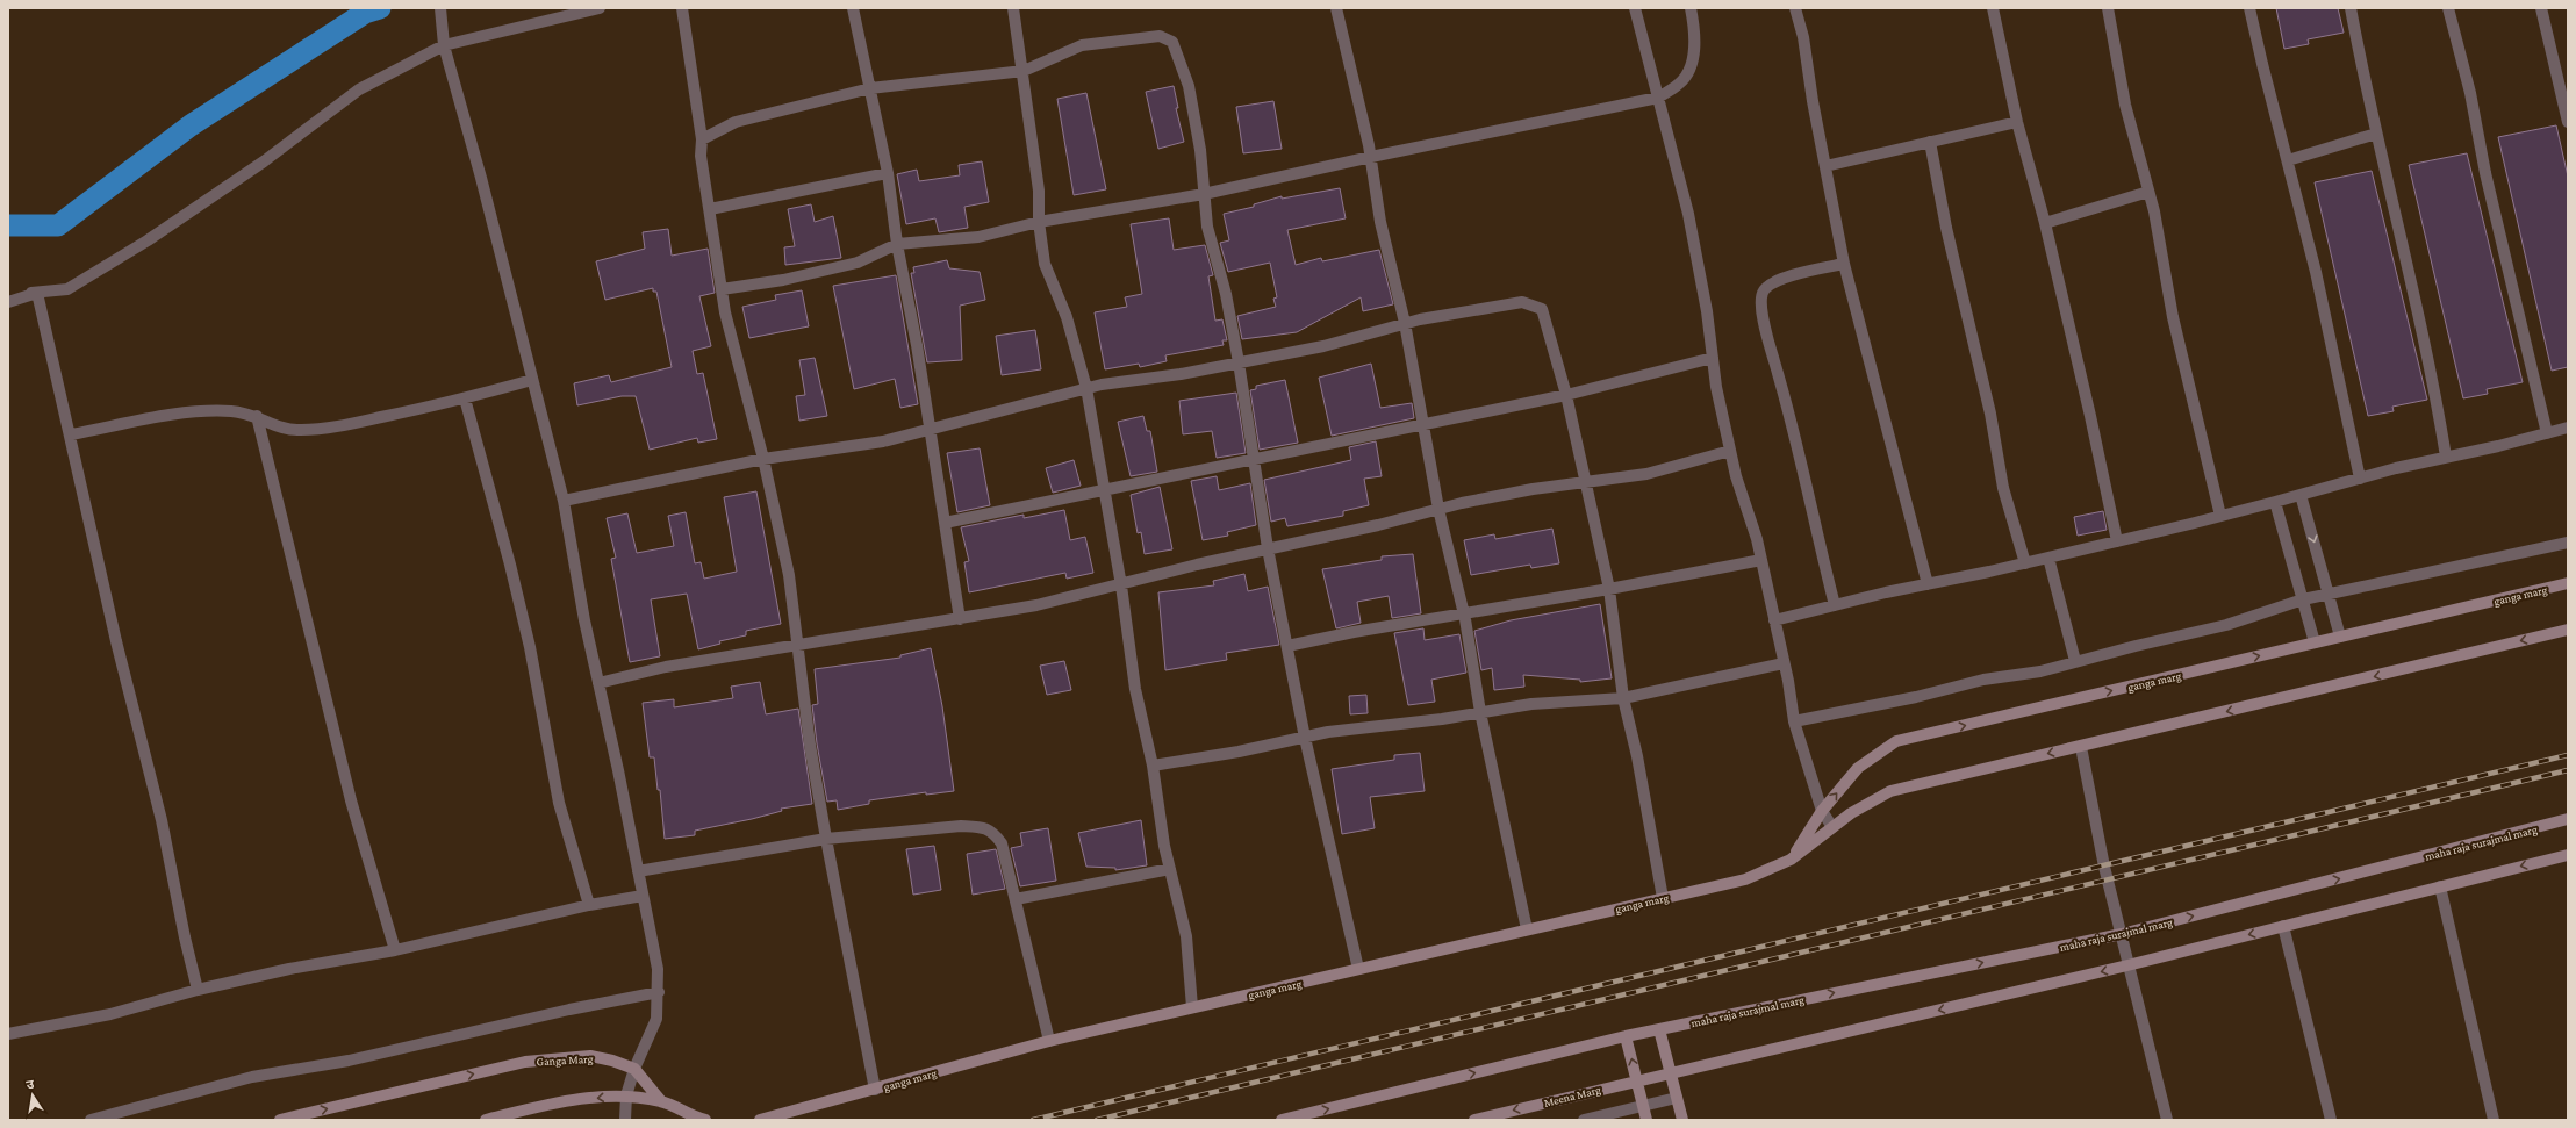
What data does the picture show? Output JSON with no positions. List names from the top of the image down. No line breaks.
{"streets":{"street":["ganga marg","maha raja surajmal marg","Ganga Marg","Meena Marg"]},"north":"top"}
